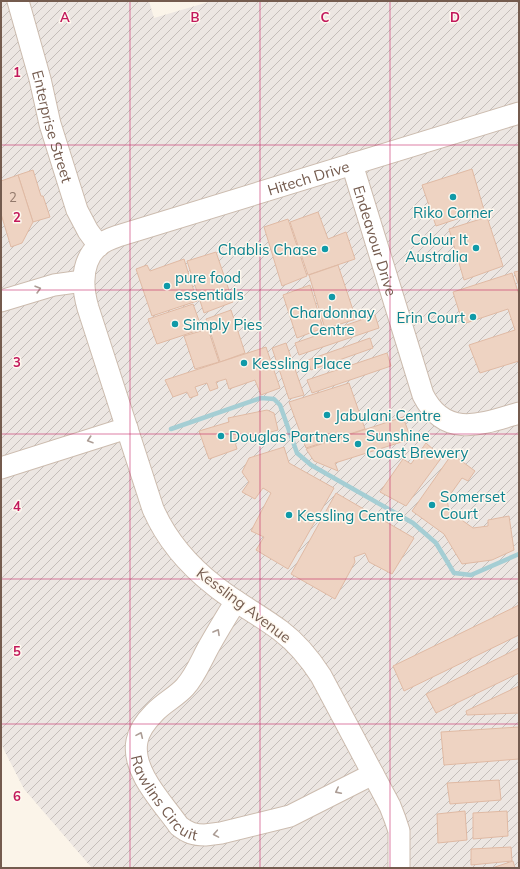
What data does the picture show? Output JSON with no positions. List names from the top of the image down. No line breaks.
{"streets":{"street":["Enterprise Street","Hitech Drive","Endeavour Drive","Kessling Avenue","Rawlins Circuit"]},"crossings":[["Enterprise Street","Hitech Drive"],["Enterprise Street","Kessling Avenue"],["Hitech Drive","Endeavour Drive"],["Hitech Drive","Kessling Avenue"],["Kessling Avenue","Rawlins Circuit"]],"places":["Riko Corner","Colour It Australia","Chablis Chase","pure food essentials","Chardonnay Centre","Erin Court","Simply Pies","Kessling Place","Jabulani Centre","Douglas Partners","Sunshine Coast Brewery","Somerset Court","Kessling Centre"],"house_numbers":["2"],"grid":{"columns":["A","B","C","D"],"rows":["1","2","3","4","5","6"]}}
